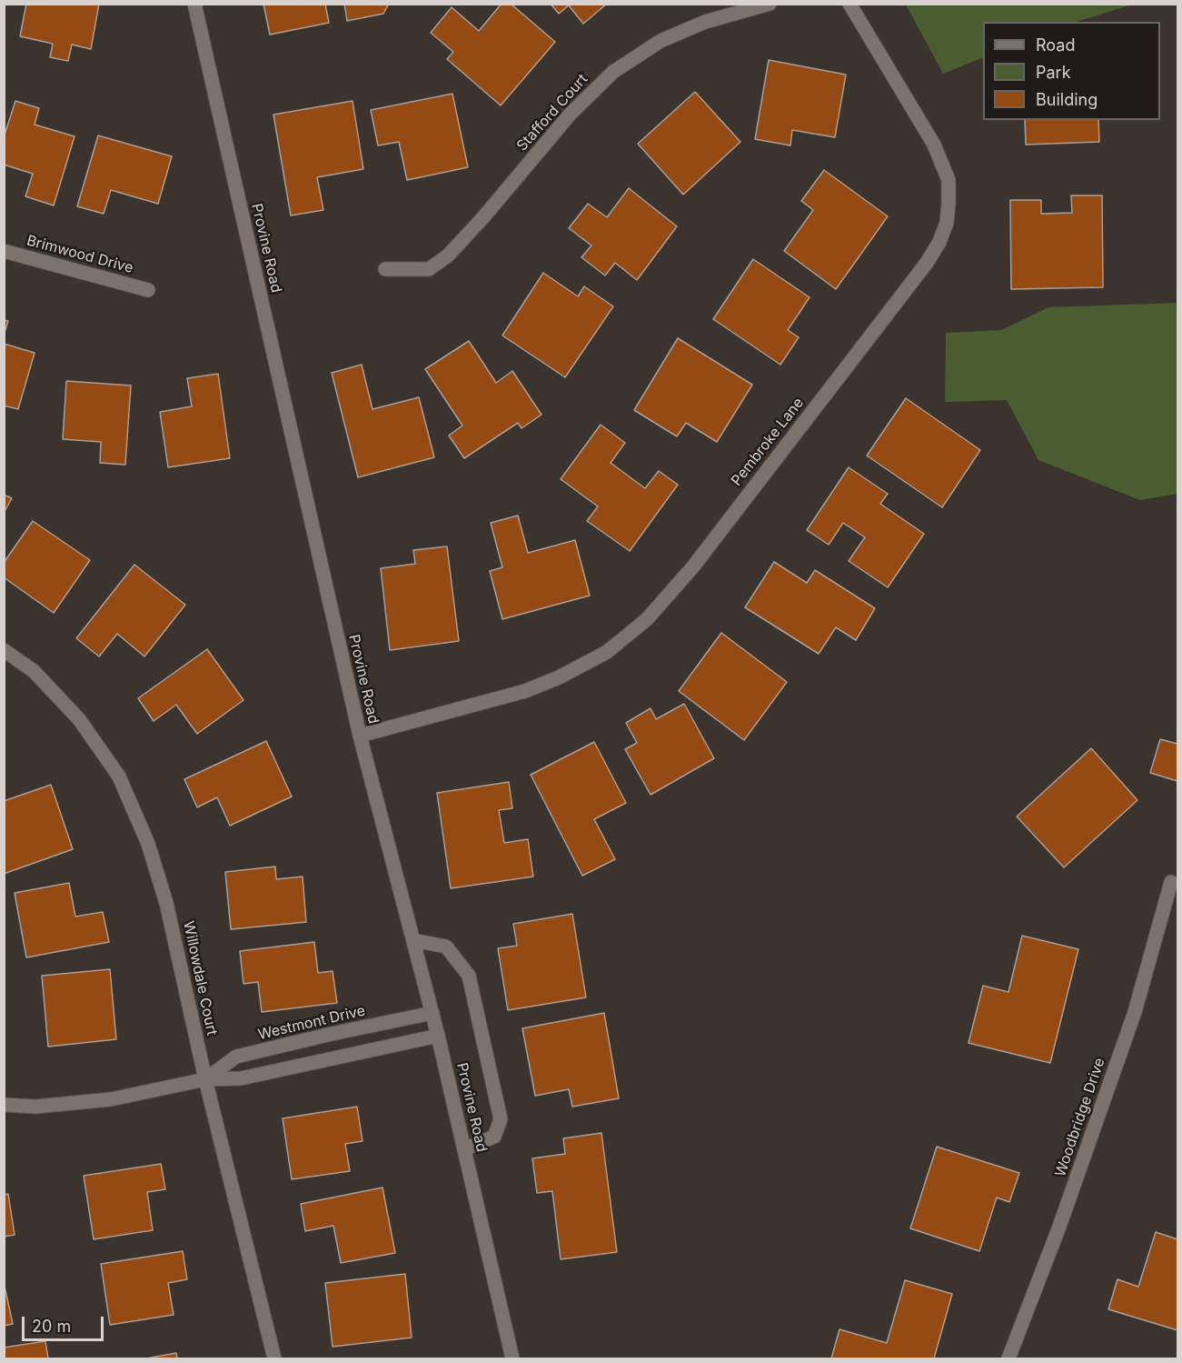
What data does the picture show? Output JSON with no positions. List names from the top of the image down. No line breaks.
{"streets":{"street":["Stafford Court","Provine Road","Brimwood Drive","Pembroke Lane","Willowdale Court","Westmont Drive","Woodbridge Drive"]},"crossings":[["Provine Road","Pembroke Lane"],["Provine Road","Westmont Drive"],["Willowdale Court","Westmont Drive"]],"legend":["Road","Park","Building"],"scale_bar":"20 m"}
